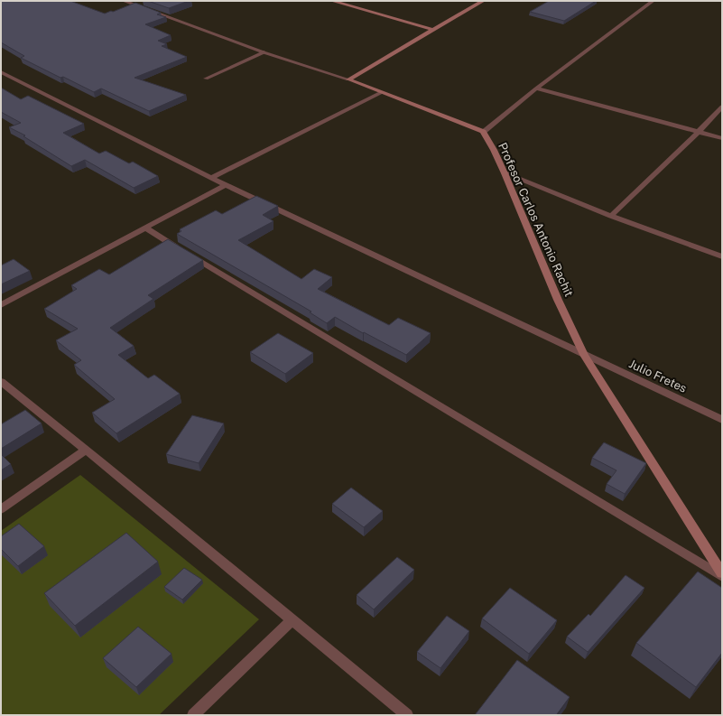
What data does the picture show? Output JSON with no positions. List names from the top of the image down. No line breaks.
{"streets":{"main road":["Profesor Carlos Antonio Rachit"],"street":["Julio Fretes"]},"crossings":[["Profesor Carlos Antonio Rachit","Julio Fretes"]]}
